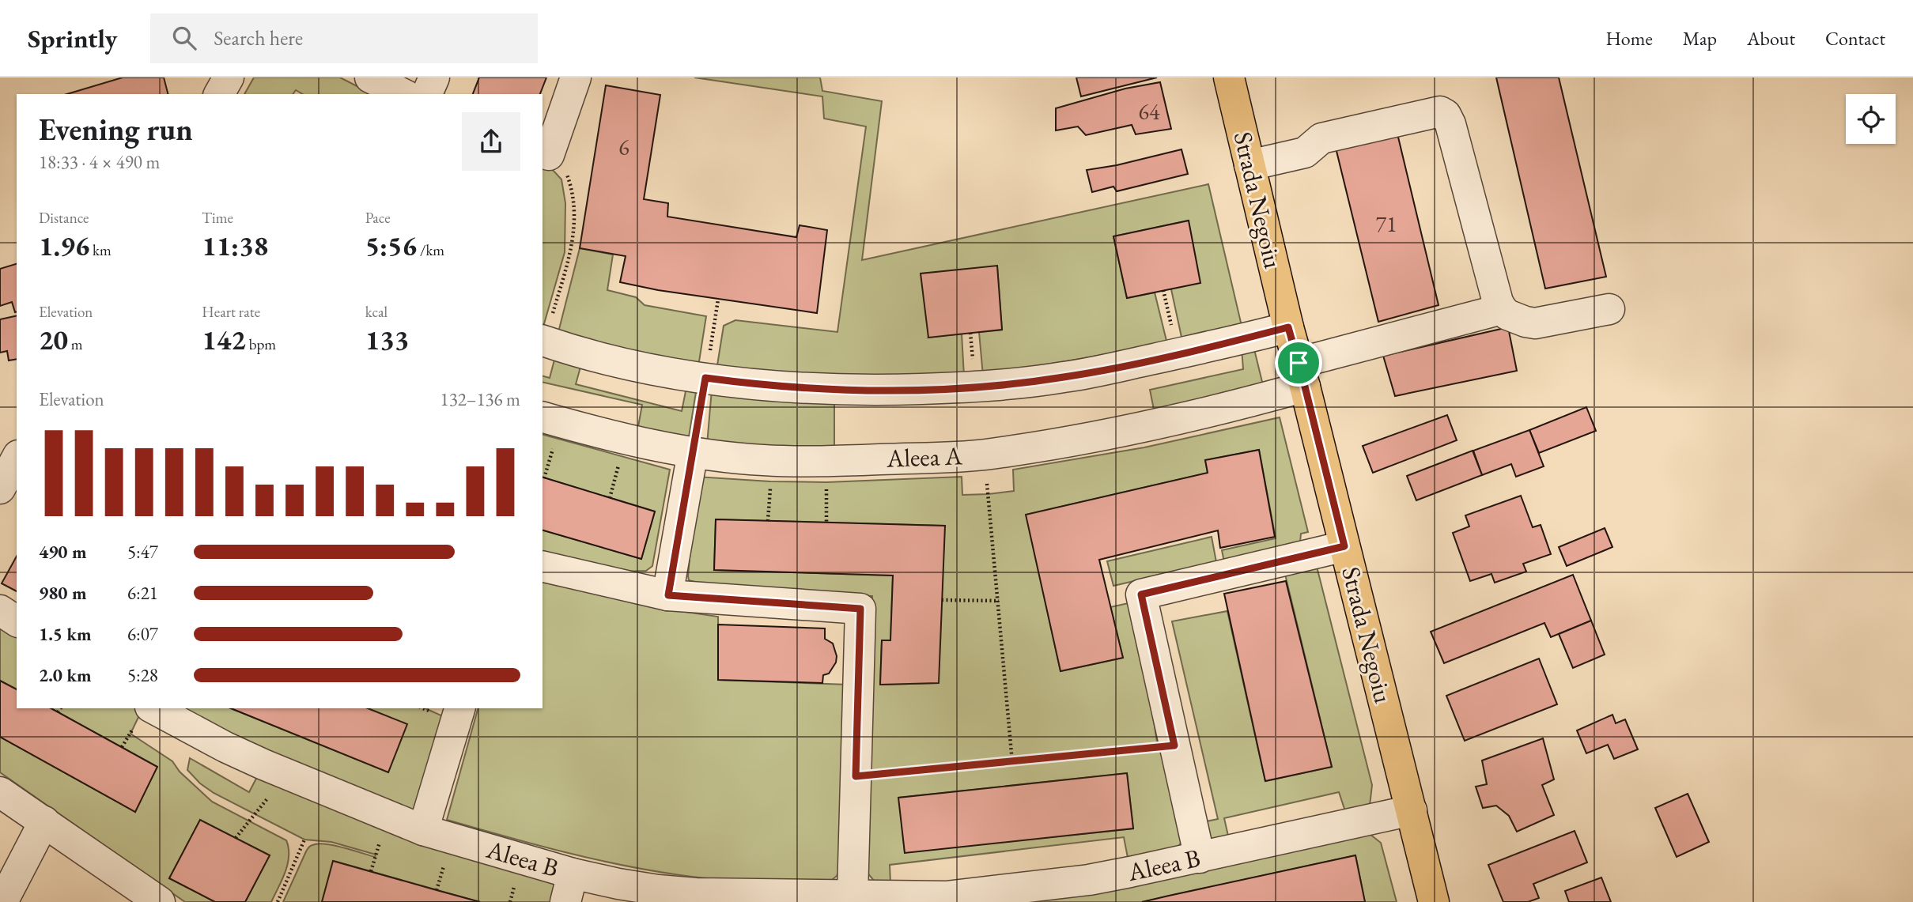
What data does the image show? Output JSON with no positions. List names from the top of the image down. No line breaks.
{"streets":{"main road":["Strada Negoiu"],"street":["Aleea A","Aleea B"]},"crossings":[["Strada Negoiu","Aleea A"],["Strada Negoiu","Aleea B"]],"house_numbers":["64","6","71"],"page":{"header":"Sprintly","search":"Search here","nav":["Home","Map","About","Contact"],"heading":["Evening run","18:33 · 4 × 490 m"],"stats":[["Distance","1.96 km"],["Time","11:38"],["Pace","5:56 /km"],["Elevation","20 m"],["Heart rate","142 bpm"],["kcal","133"]],"chart":["Elevation","132–136 m"],"list":[{"name":"490 m","note":"5:47"},{"name":"980 m","note":"6:21"},{"name":"1.5 km","note":"6:07"},{"name":"2.0 km","note":"5:28"}]}}
